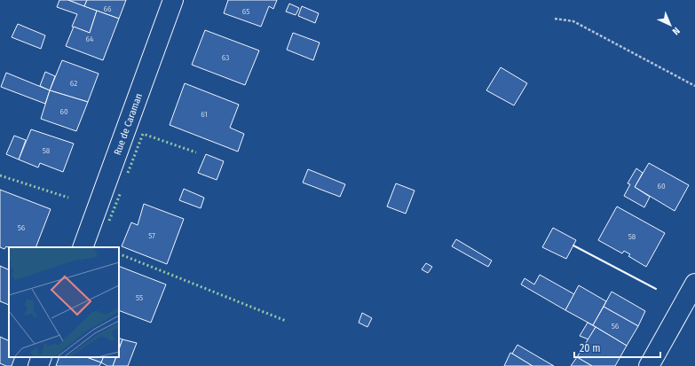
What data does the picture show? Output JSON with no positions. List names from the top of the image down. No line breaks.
{"streets":{"street":["Rue de Caraman"]},"house_numbers":["66","65","64","63","62","60","61","58","60","56","57","58","55","56"],"scale_bar":"20 m","north":"bottom right"}
